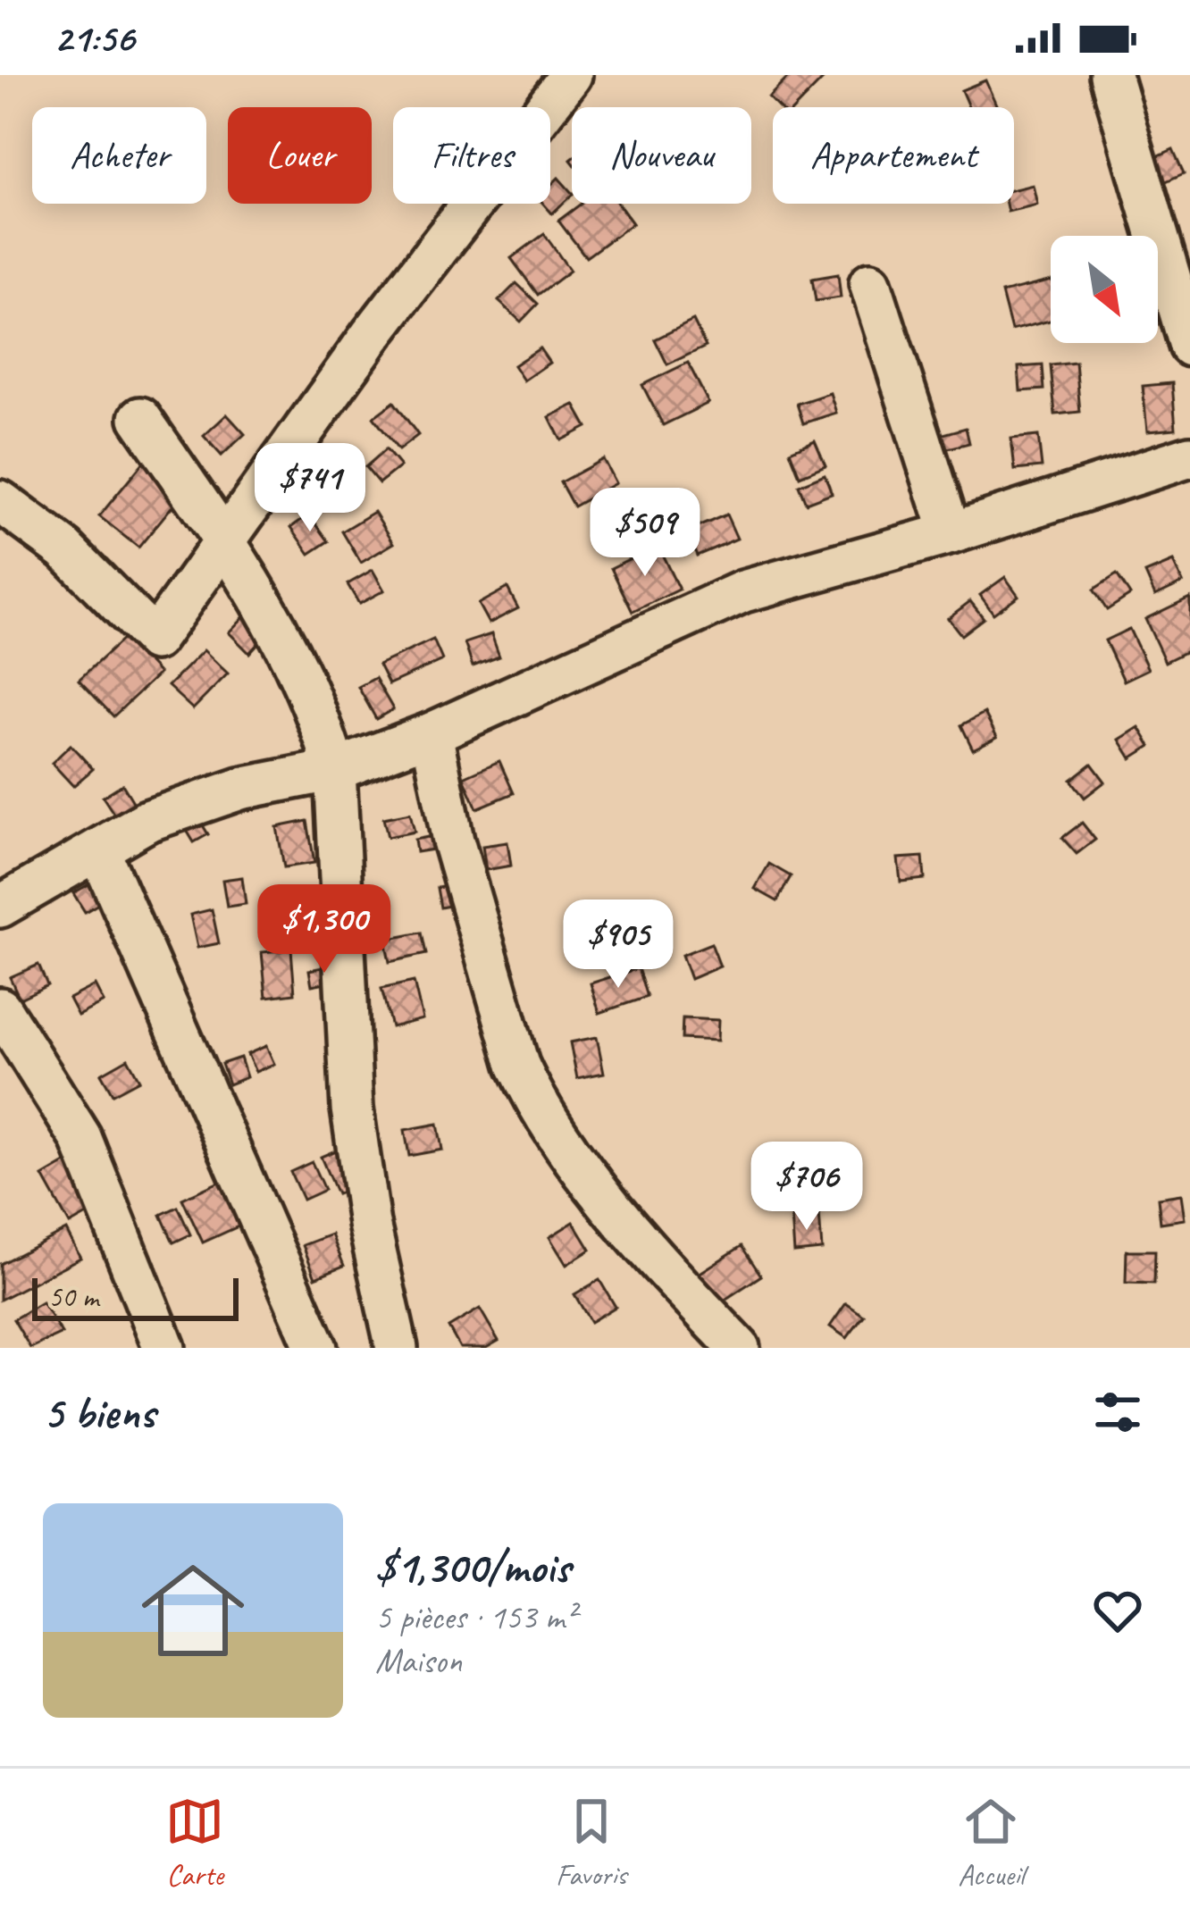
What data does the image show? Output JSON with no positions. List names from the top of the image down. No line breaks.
{"scale_bar":"50 m","north":"bottom right","page":{"status":"21:56","chip":["Acheter","Louer","Filtres","Nouveau","Appartement"],"price":["$741","$509","$1,300","$905","$706"],"scale":"50 m","heading":"5 biens","list":[{"name":"$1,300/mois","note":"5 pièces · 153 m² · Maison"}],"tabs":["Carte","Favoris","Accueil"]}}
